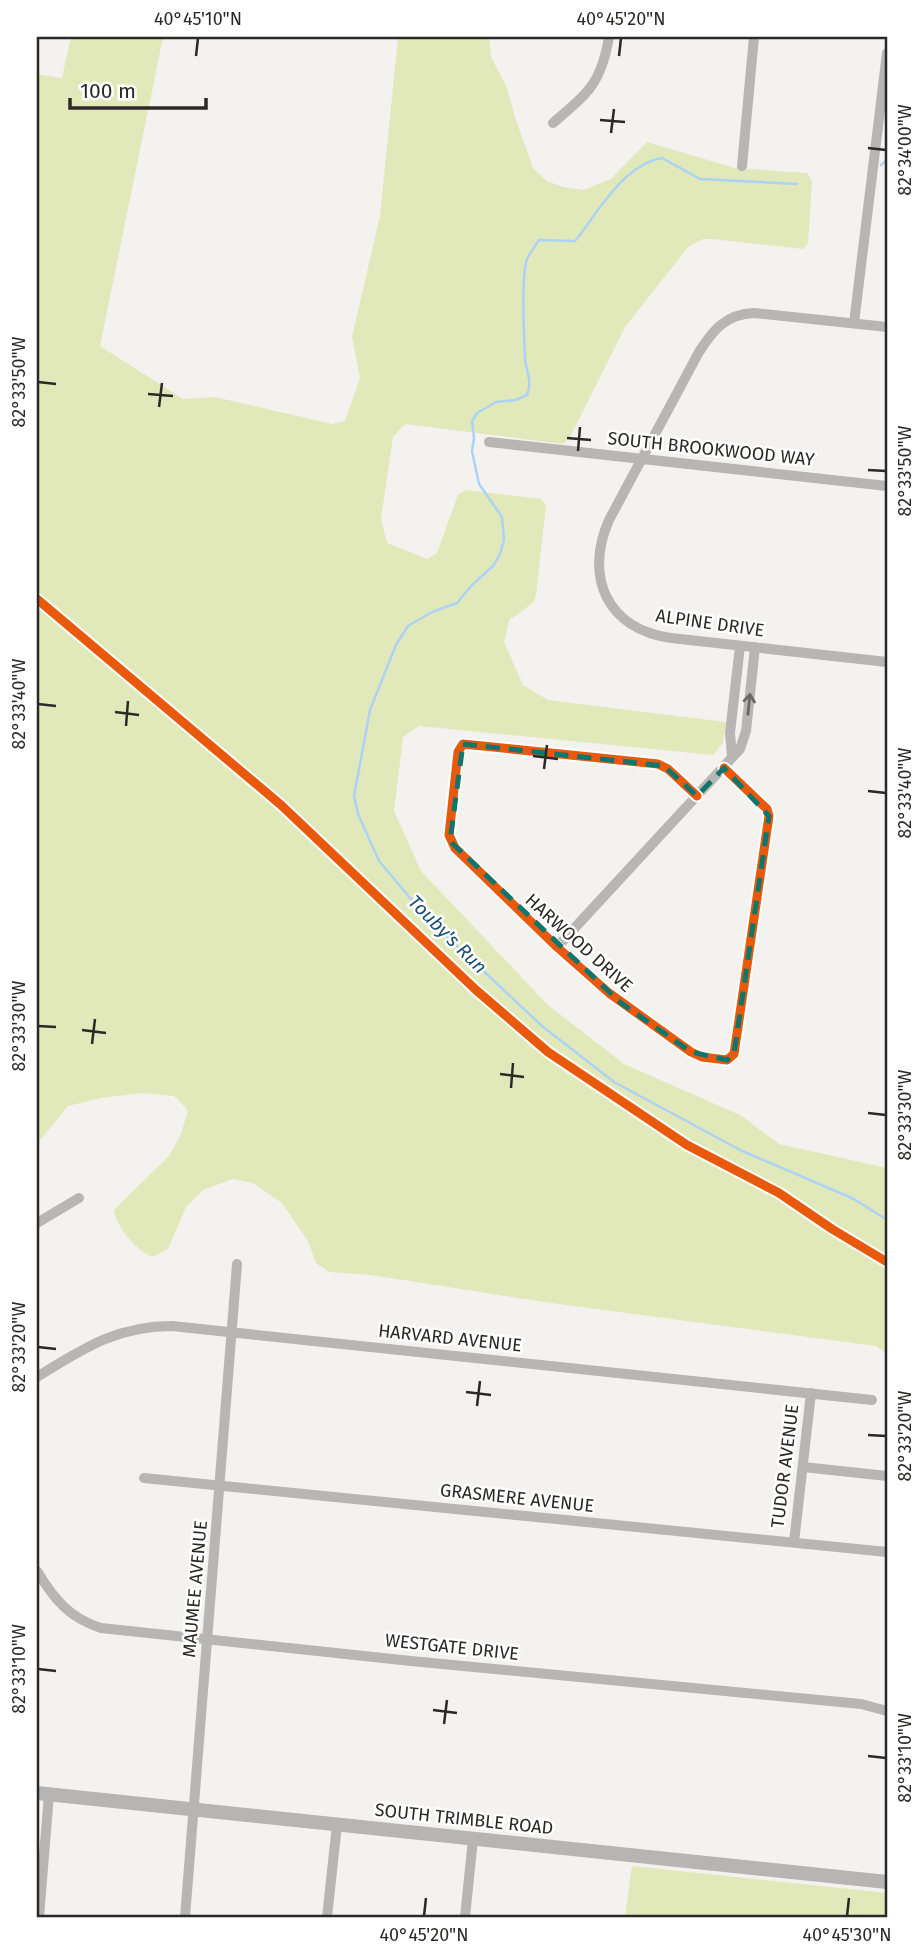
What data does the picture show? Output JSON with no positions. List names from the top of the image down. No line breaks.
{"streets":{"main road":["SOUTH TRIMBLE ROAD"],"street":["SOUTH BROOKWOOD WAY","ALPINE DRIVE","HARWOOD DRIVE","HARVARD AVENUE","TUDOR AVENUE","GRASMERE AVENUE","MAUMEE AVENUE","WESTGATE DRIVE"]},"crossings":[["SOUTH BROOKWOOD WAY","ALPINE DRIVE"],["ALPINE DRIVE","HARWOOD DRIVE"],["HARVARD AVENUE","TUDOR AVENUE"],["HARVARD AVENUE","MAUMEE AVENUE"],["TUDOR AVENUE","GRASMERE AVENUE"],["GRASMERE AVENUE","MAUMEE AVENUE"],["MAUMEE AVENUE","WESTGATE DRIVE"],["MAUMEE AVENUE","SOUTH TRIMBLE ROAD"]],"water":["Touby's Run"],"scale_bar":"100 m","coordinates":["40°45'10\"N","40°45'20\"N","82°34'00\"W","82°33'50\"W","82°33'40\"W","82°33'30\"W","82°33'20\"W","82°33'10\"W","40°45'30\"N"]}
